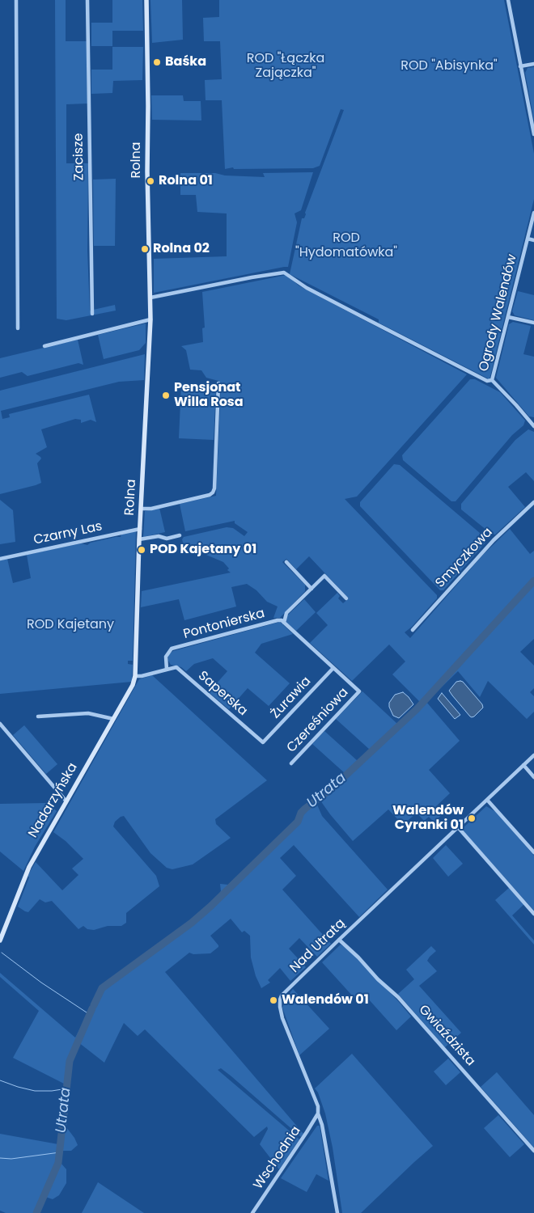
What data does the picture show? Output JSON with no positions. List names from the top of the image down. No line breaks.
{"streets":{"street":["Zacisze","Rolna","Ogrody Walendów","Czarny Las","Smyczkowa","Pontonierska","Saperska","Żurawia","Czereśniowa","Nadarzyńska","Nad Utratą","Gwiaździsta","Wschodnia"]},"crossings":[["Rolna","Czarny Las"],["Rolna","Nadarzyńska"],["Pontonierska","Saperska"],["Pontonierska","Żurawia"],["Pontonierska","Czereśniowa"],["Saperska","Żurawia"],["Nad Utratą","Gwiaździsta"],["Nad Utratą","Wschodnia"]],"water":["Utrata"],"parks":["ROD \"Łączka Zajączka\"","ROD \"Abisynka\"","ROD \"Hydomatówka\"","ROD Kajetany"],"places":["Baśka","Rolna 01","Rolna 02","Pensjonat Willa Rosa","POD Kajetany 01","Walendów Cyranki 01","Walendów 01"]}
